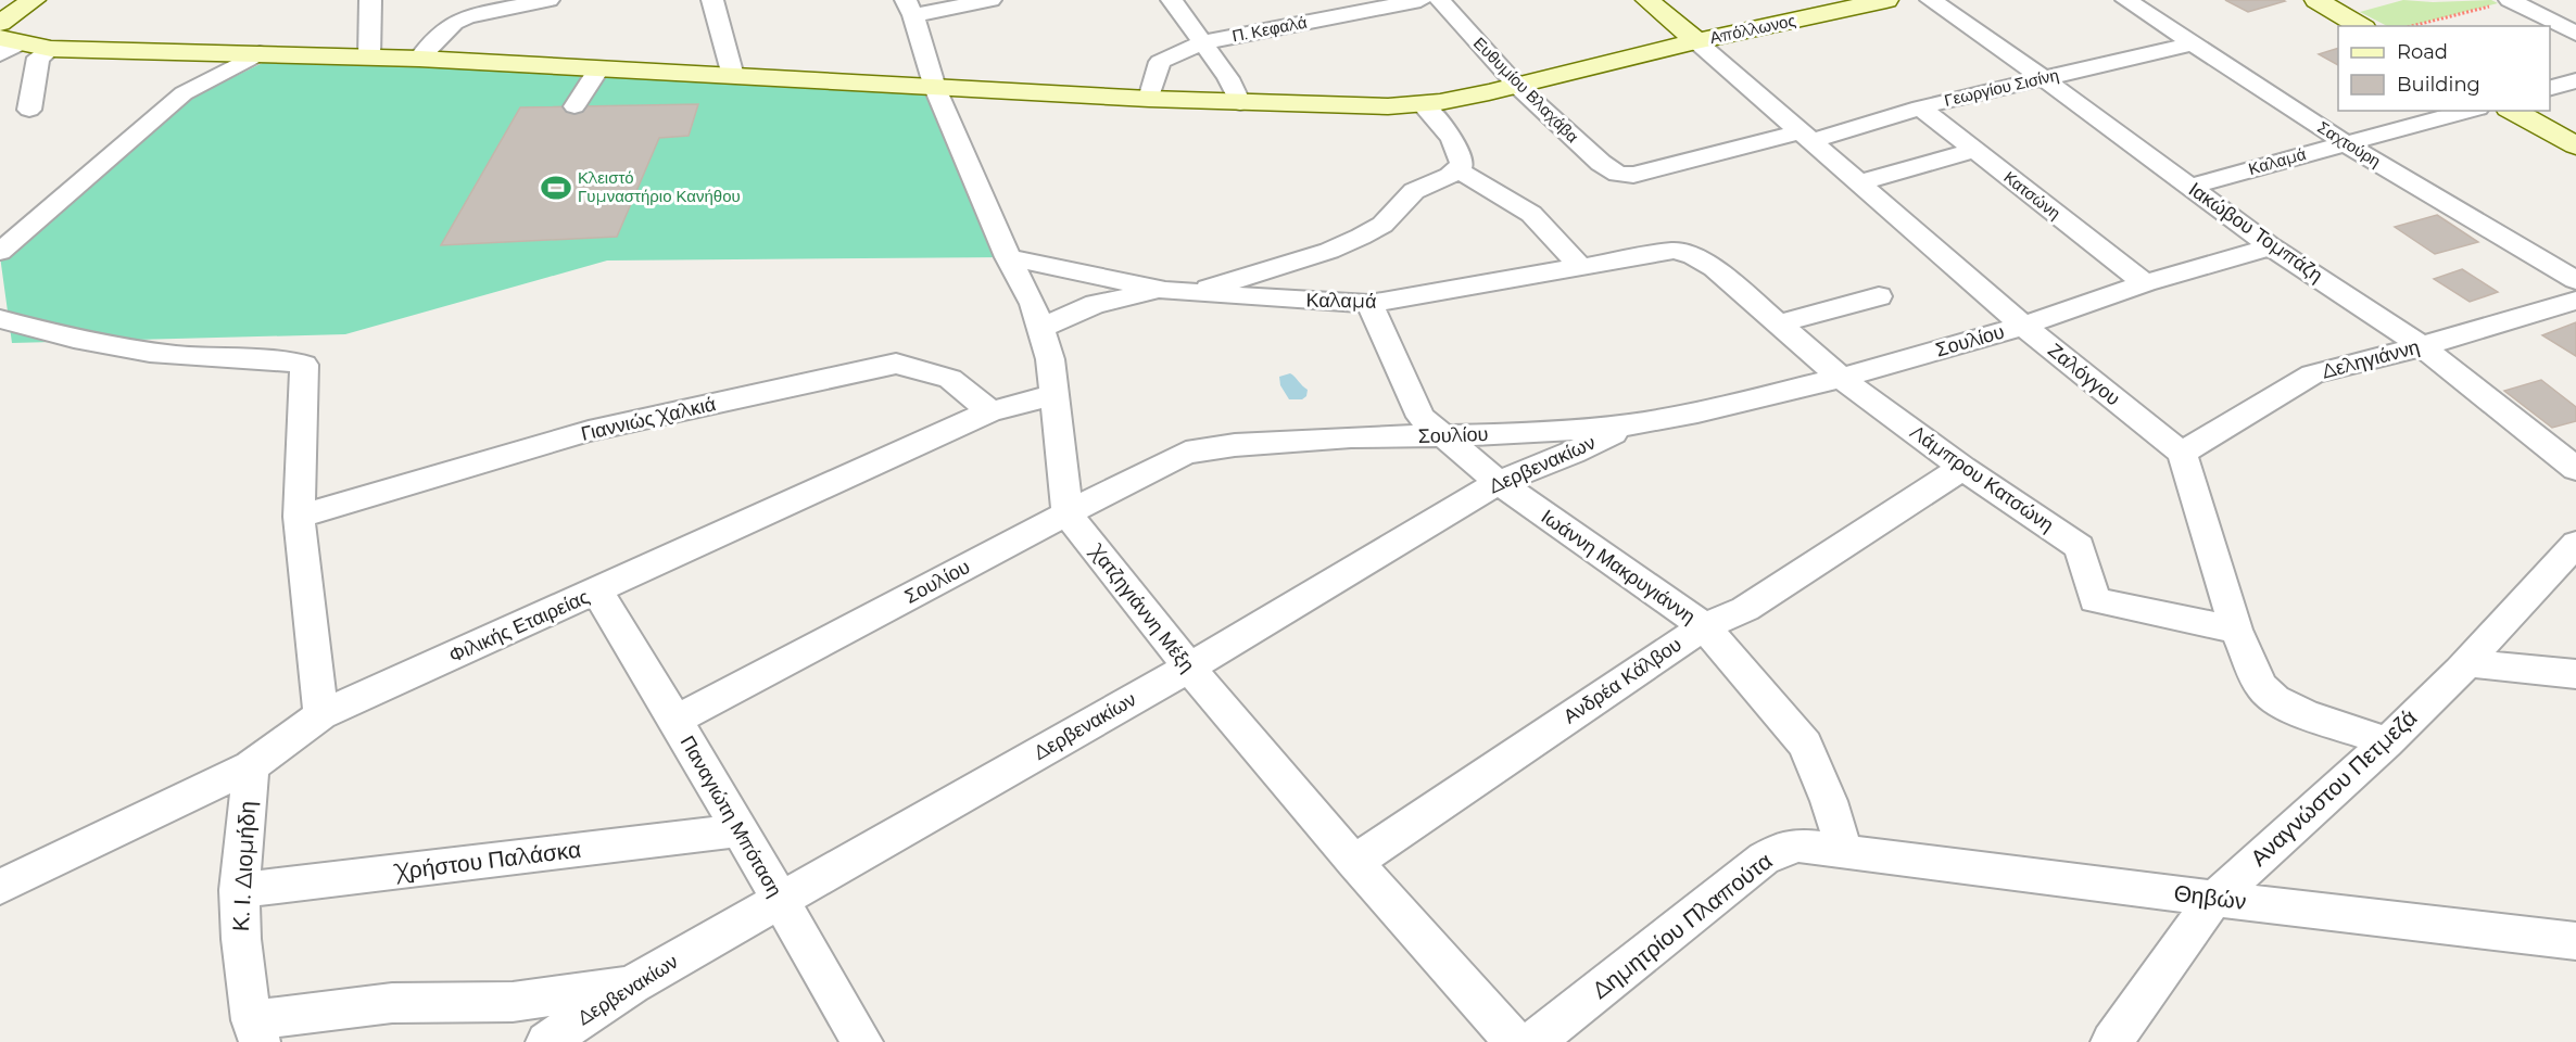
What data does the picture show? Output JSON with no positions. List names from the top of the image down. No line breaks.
{"streets":{"street":["Π. Κεφαλά","Απόλλωνος","Γεωργίου Σισίνη","Ευθυμίου Βλαχάβα","Σαχτούρη","Καλαμά","Κατσώνη","Ιακώβου Τομπάζη","Σουλίου","Δεληγιάννη","Ζαλόγγου","Γιαννιώς Χαλκιά","Δερβενακίων","Λάμπρου Κατσώνη","Ιωάννη Μακρυγιάννη","Χατζηγιάννη Μέξη","Φιλικής Εταιρείας","Ανδρέα Κάλβου","Αναγνώστου Πετμεζά","Παναγιώτη Μπόταση","Χρήστου Παλάσκα","Κ. Ι. Διομήδη","Θηβών","Δημητρίου Πλαπούτα"]},"crossings":[["Π. Κεφαλά","Απόλλωνος"],["Απόλλωνος","Ευθυμίου Βλαχάβα"],["Απόλλωνος","Ζαλόγγου"],["Γεωργίου Σισίνη","Ευθυμίου Βλαχάβα"],["Γεωργίου Σισίνη","Σαχτούρη"],["Γεωργίου Σισίνη","Κατσώνη"],["Γεωργίου Σισίνη","Ιακώβου Τομπάζη"],["Γεωργίου Σισίνη","Ζαλόγγου"],["Σαχτούρη","Καλαμά"],["Καλαμά","Ιακώβου Τομπάζη"],["Καλαμά","Λάμπρου Κατσώνη"],["Καλαμά","Ιωάννη Μακρυγιάννη"],["Κατσώνη","Σουλίου"],["Ιακώβου Τομπάζη","Σουλίου"],["Ιακώβου Τομπάζη","Δεληγιάννη"],["Σουλίου","Ζαλόγγου"],["Σουλίου","Δερβενακίων"],["Σουλίου","Λάμπρου Κατσώνη"],["Σουλίου","Ιωάννη Μακρυγιάννη"],["Σουλίου","Χατζηγιάννη Μέξη"],["Σουλίου","Παναγιώτη Μπόταση"],["Δεληγιάννη","Ζαλόγγου"],["Γιαννιώς Χαλκιά","Φιλικής Εταιρείας"],["Δερβενακίων","Ιωάννη Μακρυγιάννη"],["Δερβενακίων","Χατζηγιάννη Μέξη"],["Δερβενακίων","Παναγιώτη Μπόταση"],["Λάμπρου Κατσώνη","Ανδρέα Κάλβου"],["Ιωάννη Μακρυγιάννη","Ανδρέα Κάλβου"],["Ιωάννη Μακρυγιάννη","Θηβών"],["Ιωάννη Μακρυγιάννη","Δημητρίου Πλαπούτα"],["Χατζηγιάννη Μέξη","Ανδρέα Κάλβου"],["Φιλικής Εταιρείας","Παναγιώτη Μπόταση"],["Φιλικής Εταιρείας","Κ. Ι. Διομήδη"],["Αναγνώστου Πετμεζά","Θηβών"],["Παναγιώτη Μπόταση","Χρήστου Παλάσκα"],["Χρήστου Παλάσκα","Κ. Ι. Διομήδη"],["Θηβών","Δημητρίου Πλαπούτα"]],"places":{"sports":["Κλειστό Γυμναστήριο Κανήθου"]},"legend":["Road","Building"]}
